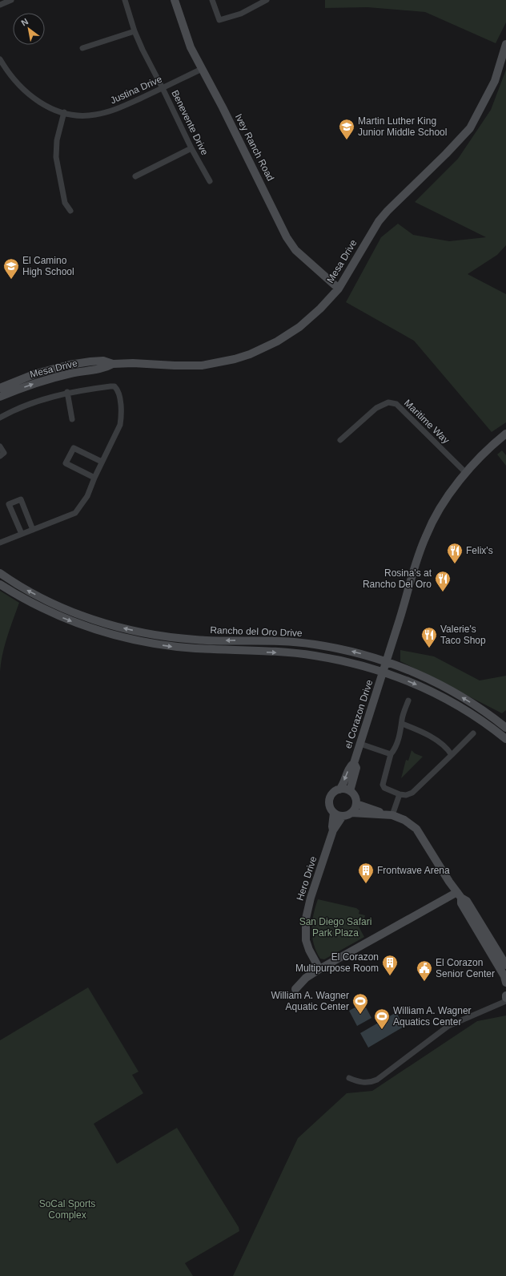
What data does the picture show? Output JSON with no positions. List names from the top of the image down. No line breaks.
{"streets":{"main road":["Ivey Ranch Road","Mesa Drive","Rancho del Oro Drive","el Corazon Drive","Hero Drive"],"street":["Justina Drive","Benevente Drive","Maritime Way"]},"crossings":[["Justina Drive","Benevente Drive"],["Justina Drive","Ivey Ranch Road"],["Ivey Ranch Road","Mesa Drive"],["Maritime Way","el Corazon Drive"],["Rancho del Oro Drive","el Corazon Drive"],["el Corazon Drive","Hero Drive"]],"parks":["San Diego Safari Park Plaza","SoCal Sports Complex"],"places":{"school or university":["Martin Luther King Junior Middle School","El Camino High School"],"restaurant":["Felix's","Rosina's at Rancho Del Oro","Valerie's Taco Shop"],"building":["Frontwave Arena","El Corazon Multipurpose Room"],"public building":["El Corazon Senior Center"],"sports":["William A. Wagner Aquatic Center","William A. Wagner Aquatics Center"]},"north":"top left"}
